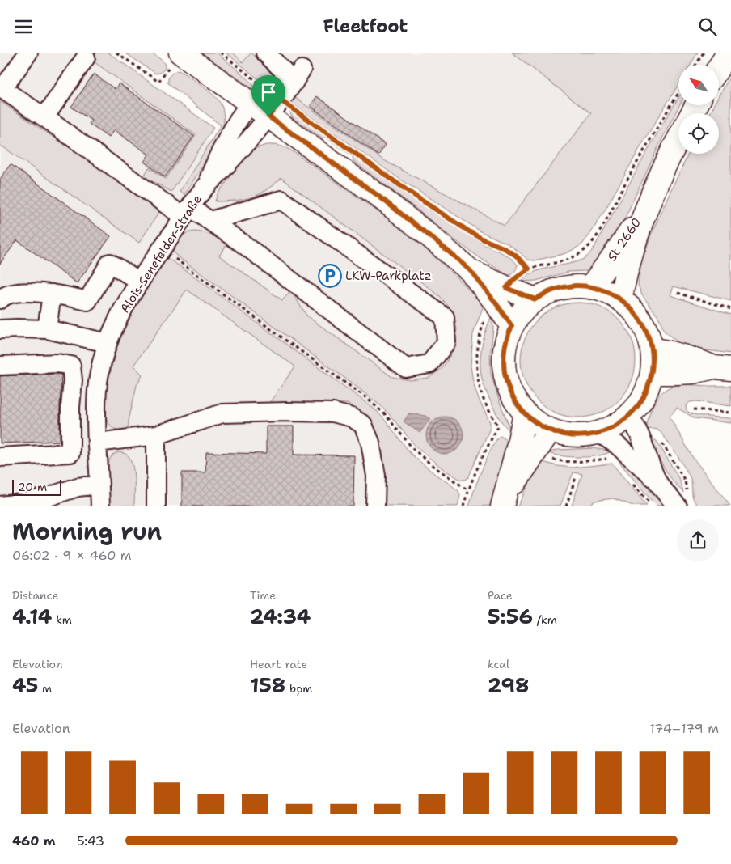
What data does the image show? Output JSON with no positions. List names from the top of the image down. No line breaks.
{"streets":{"main road":["St 2660"],"street":["Alois-Senefelder-Straße"]},"places":{"parking":["LKW-Parkplatz"]},"scale_bar":"20 m","north":"top left","page":{"header":"Fleetfoot","scale":"20 m","heading":["Morning run","06:02 · 9 × 460 m"],"stats":[["Distance","4.14 km"],["Time","24:34"],["Pace","5:56 /km"],["Elevation","45 m"],["Heart rate","158 bpm"],["kcal","298"]],"chart":["Elevation","174–179 m"],"list":[{"name":"460 m","note":"5:43"}]}}
